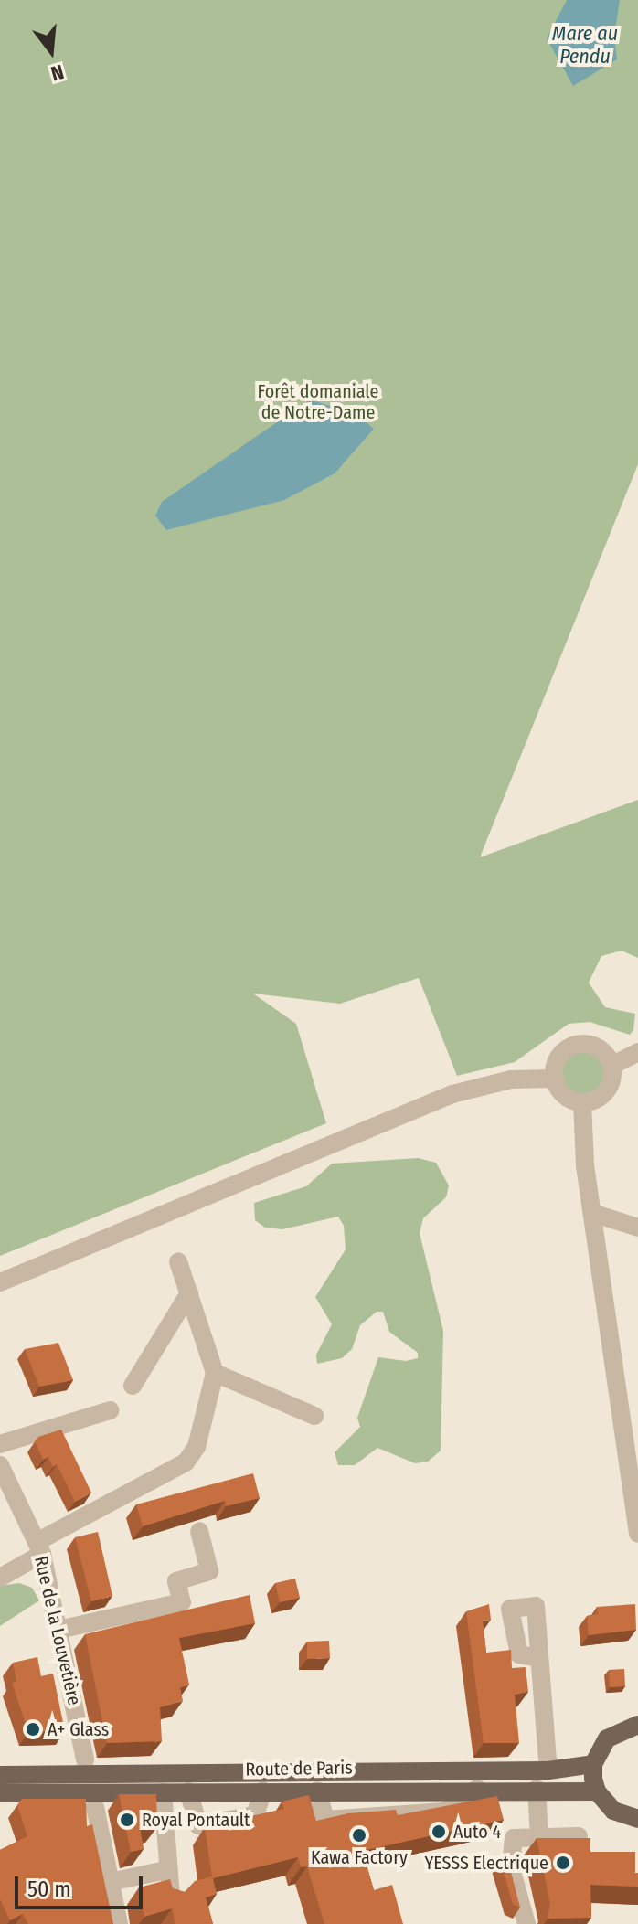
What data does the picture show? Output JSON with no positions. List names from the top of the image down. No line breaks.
{"streets":{"main road":["Route de Paris"],"street":["Rue de la Louvetière"]},"water":["Mare au Pendu"],"parks":["Forêt domaniale de Notre-Dame"],"places":["A+ Glass","Royal Pontault","Auto 4","Kawa Factory","YESSS Electrique"],"scale_bar":"50 m","north":"bottom"}
